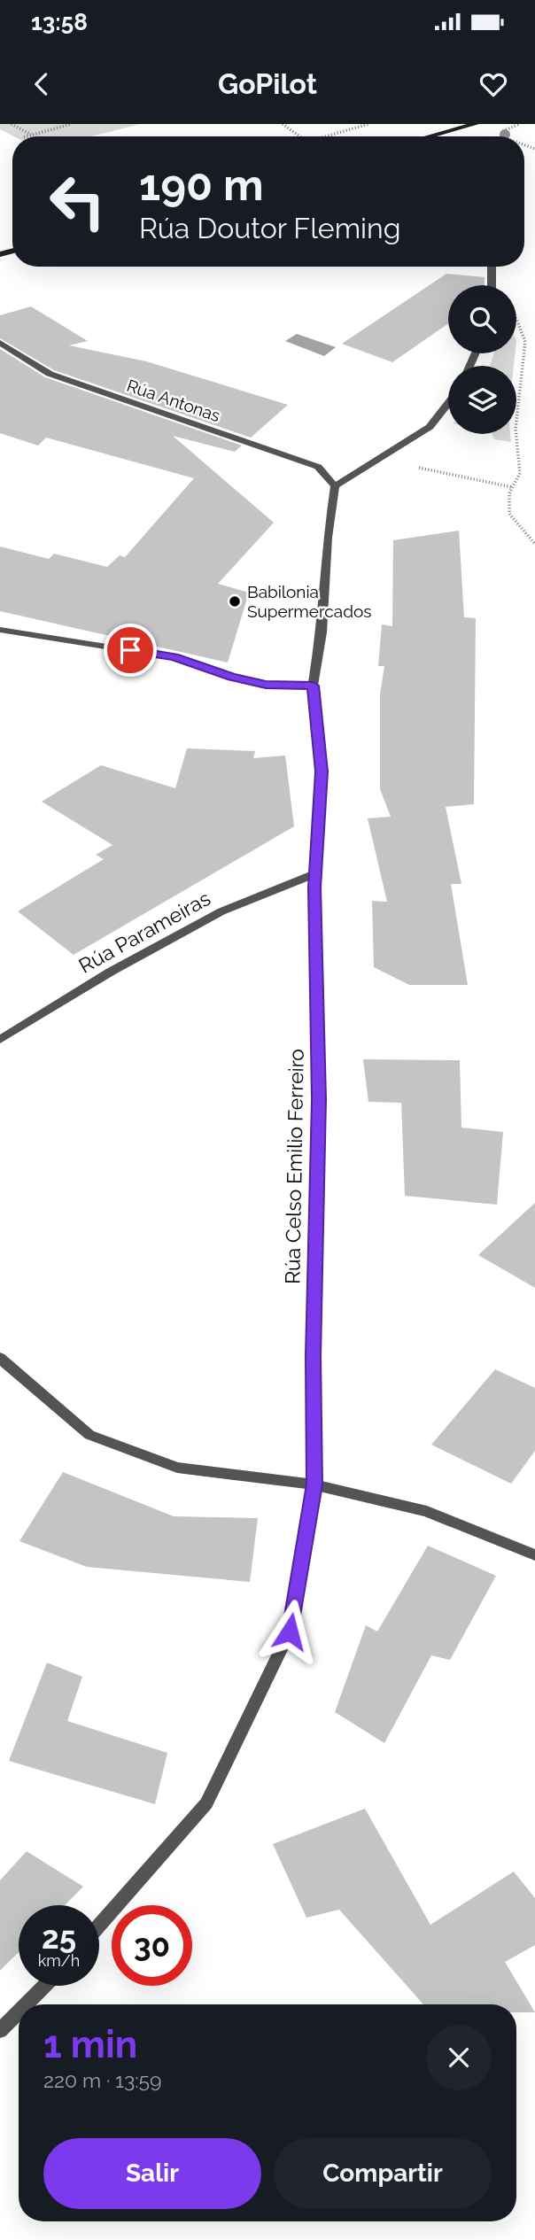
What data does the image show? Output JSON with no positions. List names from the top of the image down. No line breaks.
{"streets":{"street":["Rúa Antonas","Rúa Parameiras","Rúa Celso Emilio Ferreiro"]},"crossings":[["Rúa Antonas","Rúa Celso Emilio Ferreiro"],["Rúa Parameiras","Rúa Celso Emilio Ferreiro"]],"places":["Babilonia Supermercados"],"page":{"status":"13:58","header":"GoPilot","turn":["190 m","Rúa Doutor Fleming"],"speed":"25 km/h","limit":"30","heading":["1 min","220 m · 13:59"],"buttons":["Salir","Compartir"]}}
